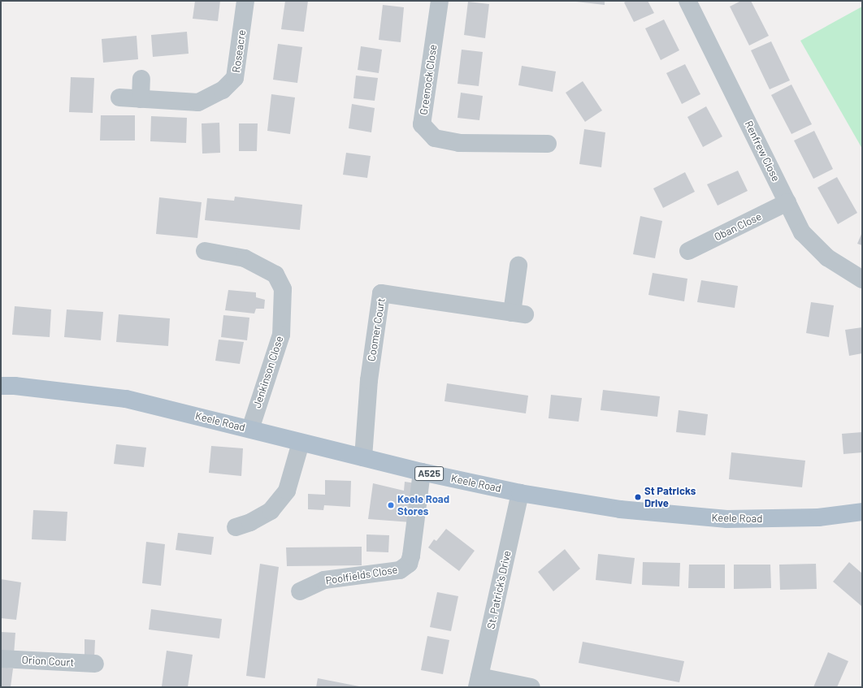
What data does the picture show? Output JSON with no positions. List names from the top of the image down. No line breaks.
{"streets":{"main road":["Keele Road","A525"],"street":["Roseacre","Greenock Close","Renfrew Close","Oban Close","Coomer Court","Jenkinson Close","Poolfields Close","St. Patrick's Drive","Orion Court"]},"crossings":[["Renfrew Close","Oban Close"],["Coomer Court","Keele Road"],["Jenkinson Close","Keele Road"],["Keele Road","Poolfields Close"],["Keele Road","St. Patrick's Drive"]],"places":["St Patricks Drive","Keele Road Stores"]}
